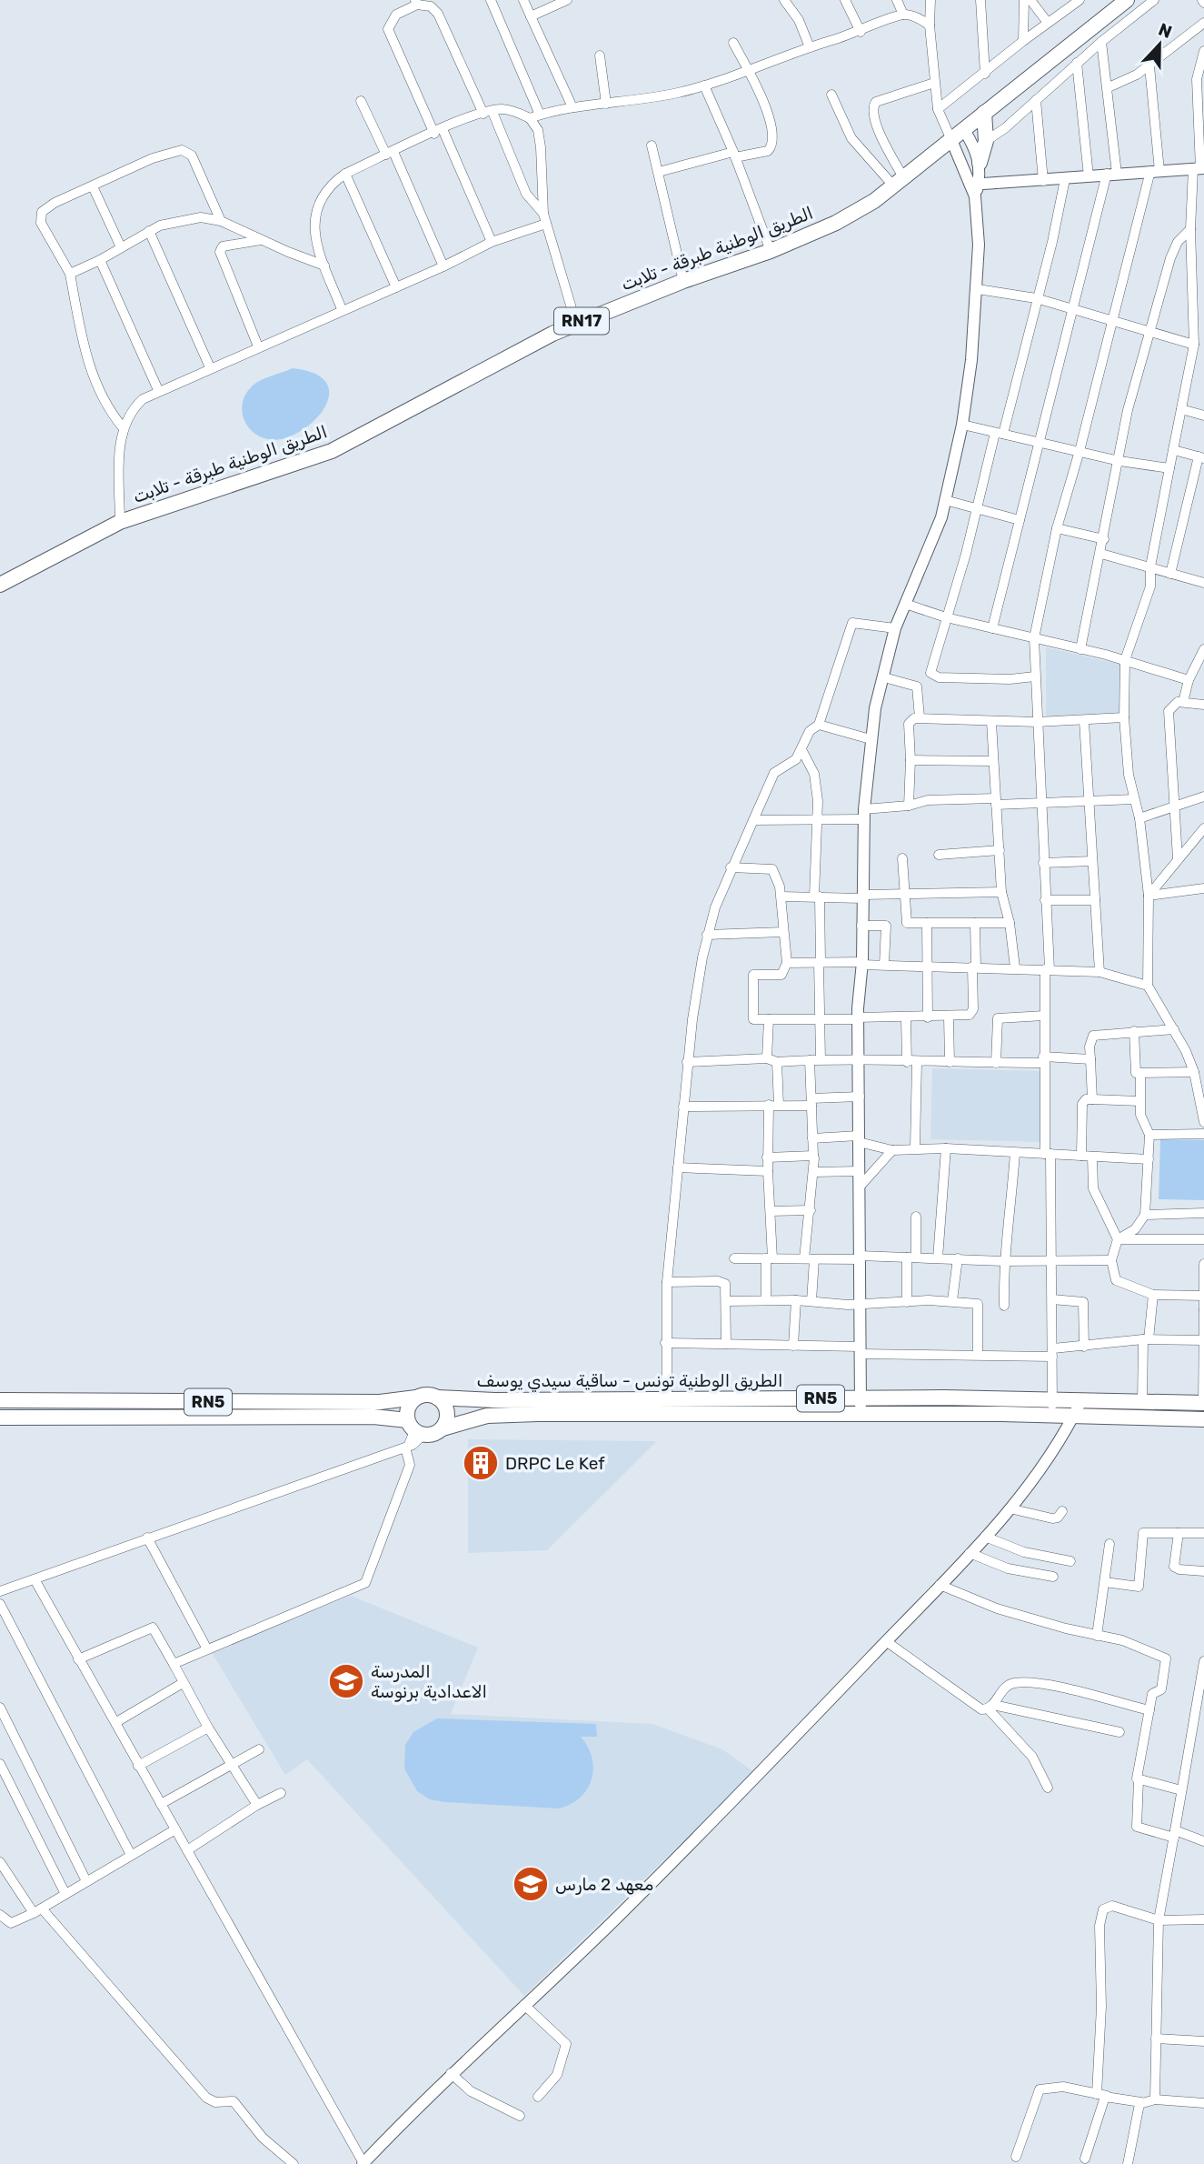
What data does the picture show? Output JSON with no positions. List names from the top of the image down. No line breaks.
{"streets":{"main road":["الطريق الوطنية طبرقة - تلابت","RN17","الطريق الوطنية تونس - ساقية سيدي يوسف","RN5"]},"crossings":[["الطريق الوطنية تونس - ساقية سيدي يوسف","RN5"]],"places":{"building":["DRPC Le Kef"],"school or university":["المدرسة الاعدادية برنوسة","معهد 2 مارس"]},"north":"top"}
